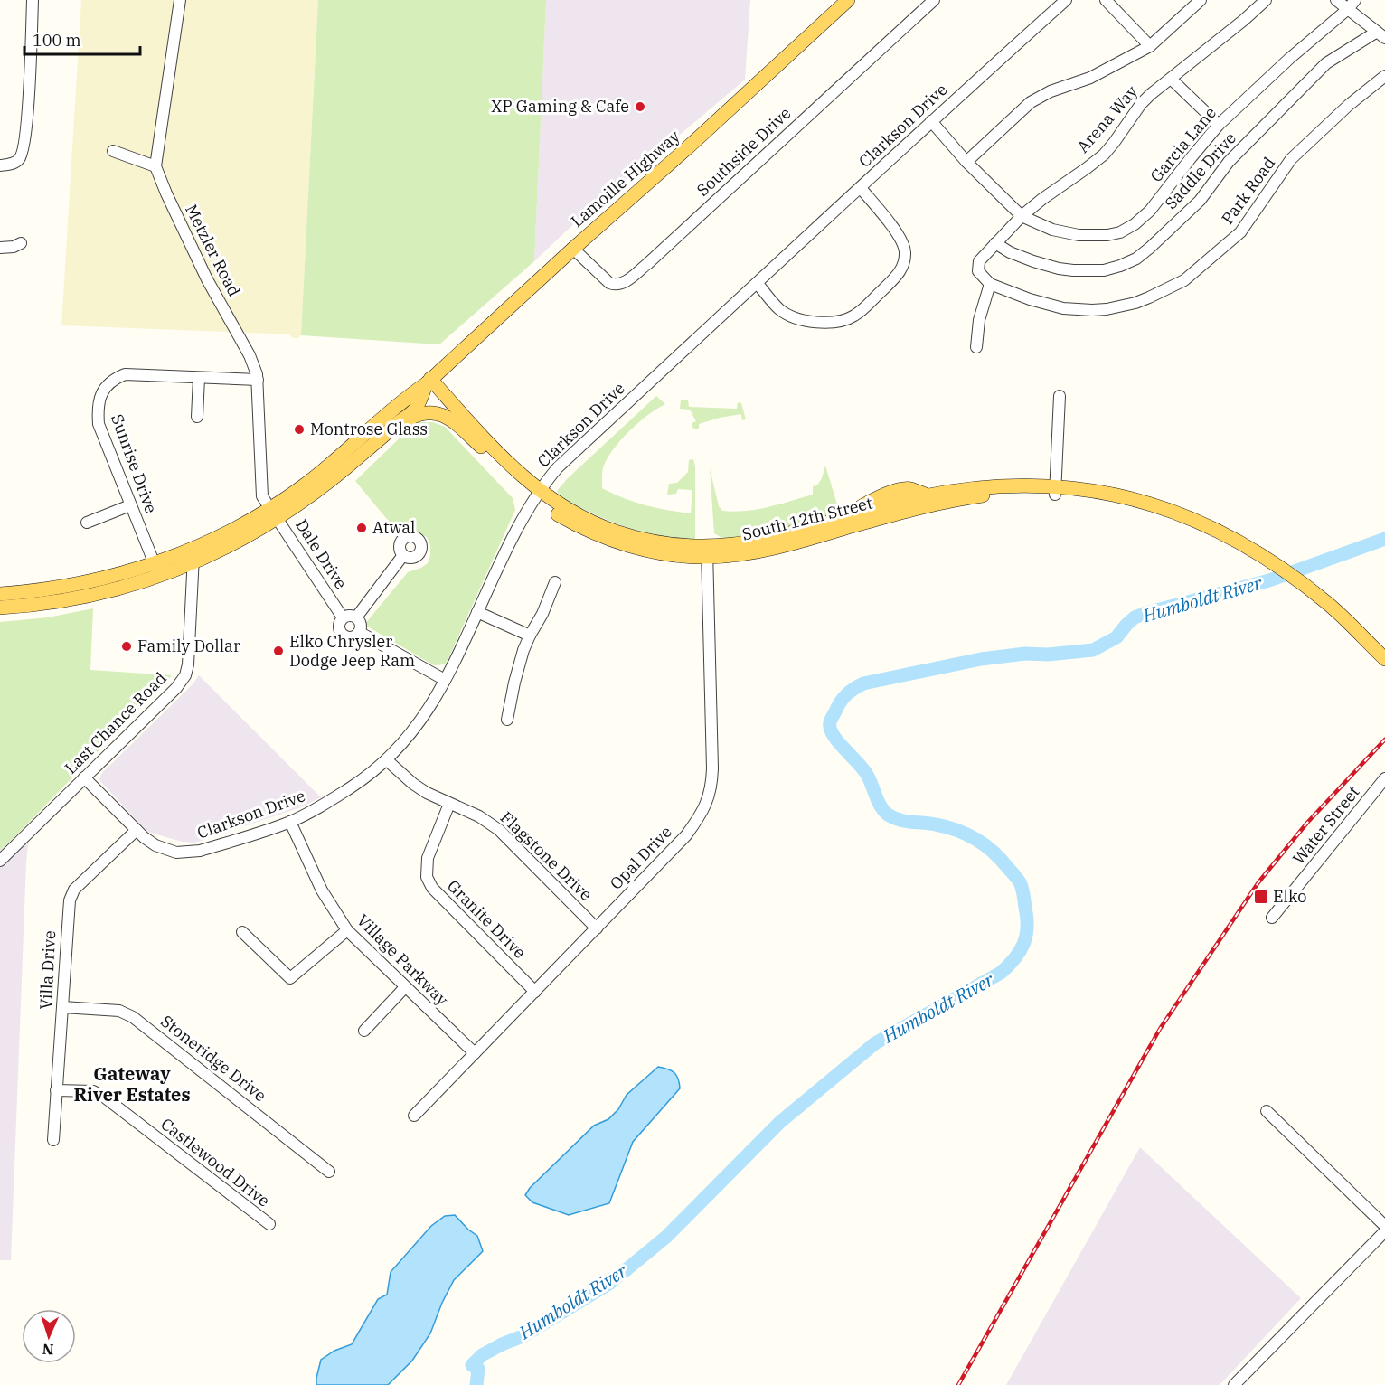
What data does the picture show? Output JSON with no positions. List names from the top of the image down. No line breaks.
{"streets":{"main road":["Lamoille Highway","South 12th Street"],"street":["Arena Way","Clarkson Drive","Garcia Lane","Southside Drive","Saddle Drive","Park Road","Metzler Road","Sunrise Drive","Dale Drive","Last Chance Road","Water Street","Flagstone Drive","Opal Drive","Granite Drive","Village Parkway","Villa Drive","Stoneridge Drive","Castlewood Drive"]},"crossings":[["Arena Way","Garcia Lane"],["Clarkson Drive","South 12th Street"],["Clarkson Drive","Dale Drive"],["Clarkson Drive","Last Chance Road"],["Clarkson Drive","Flagstone Drive"],["Clarkson Drive","Village Parkway"],["Clarkson Drive","Villa Drive"],["Southside Drive","Lamoille Highway"],["Lamoille Highway","Metzler Road"],["Lamoille Highway","Sunrise Drive"],["Lamoille Highway","South 12th Street"],["Lamoille Highway","Dale Drive"],["Lamoille Highway","Last Chance Road"],["Metzler Road","Sunrise Drive"],["Metzler Road","Dale Drive"],["South 12th Street","Opal Drive"],["Flagstone Drive","Opal Drive"],["Flagstone Drive","Granite Drive"],["Opal Drive","Granite Drive"],["Opal Drive","Village Parkway"],["Villa Drive","Stoneridge Drive"],["Villa Drive","Castlewood Drive"]],"districts":["Gateway River Estates"],"water":["Humboldt River"],"places":{"other":["XP Gaming & Cafe","Montrose Glass","Atwal","Family Dollar","Elko Chrysler Dodge Jeep Ram"],"transit":["Elko"]},"scale_bar":"100 m","north":"bottom"}
